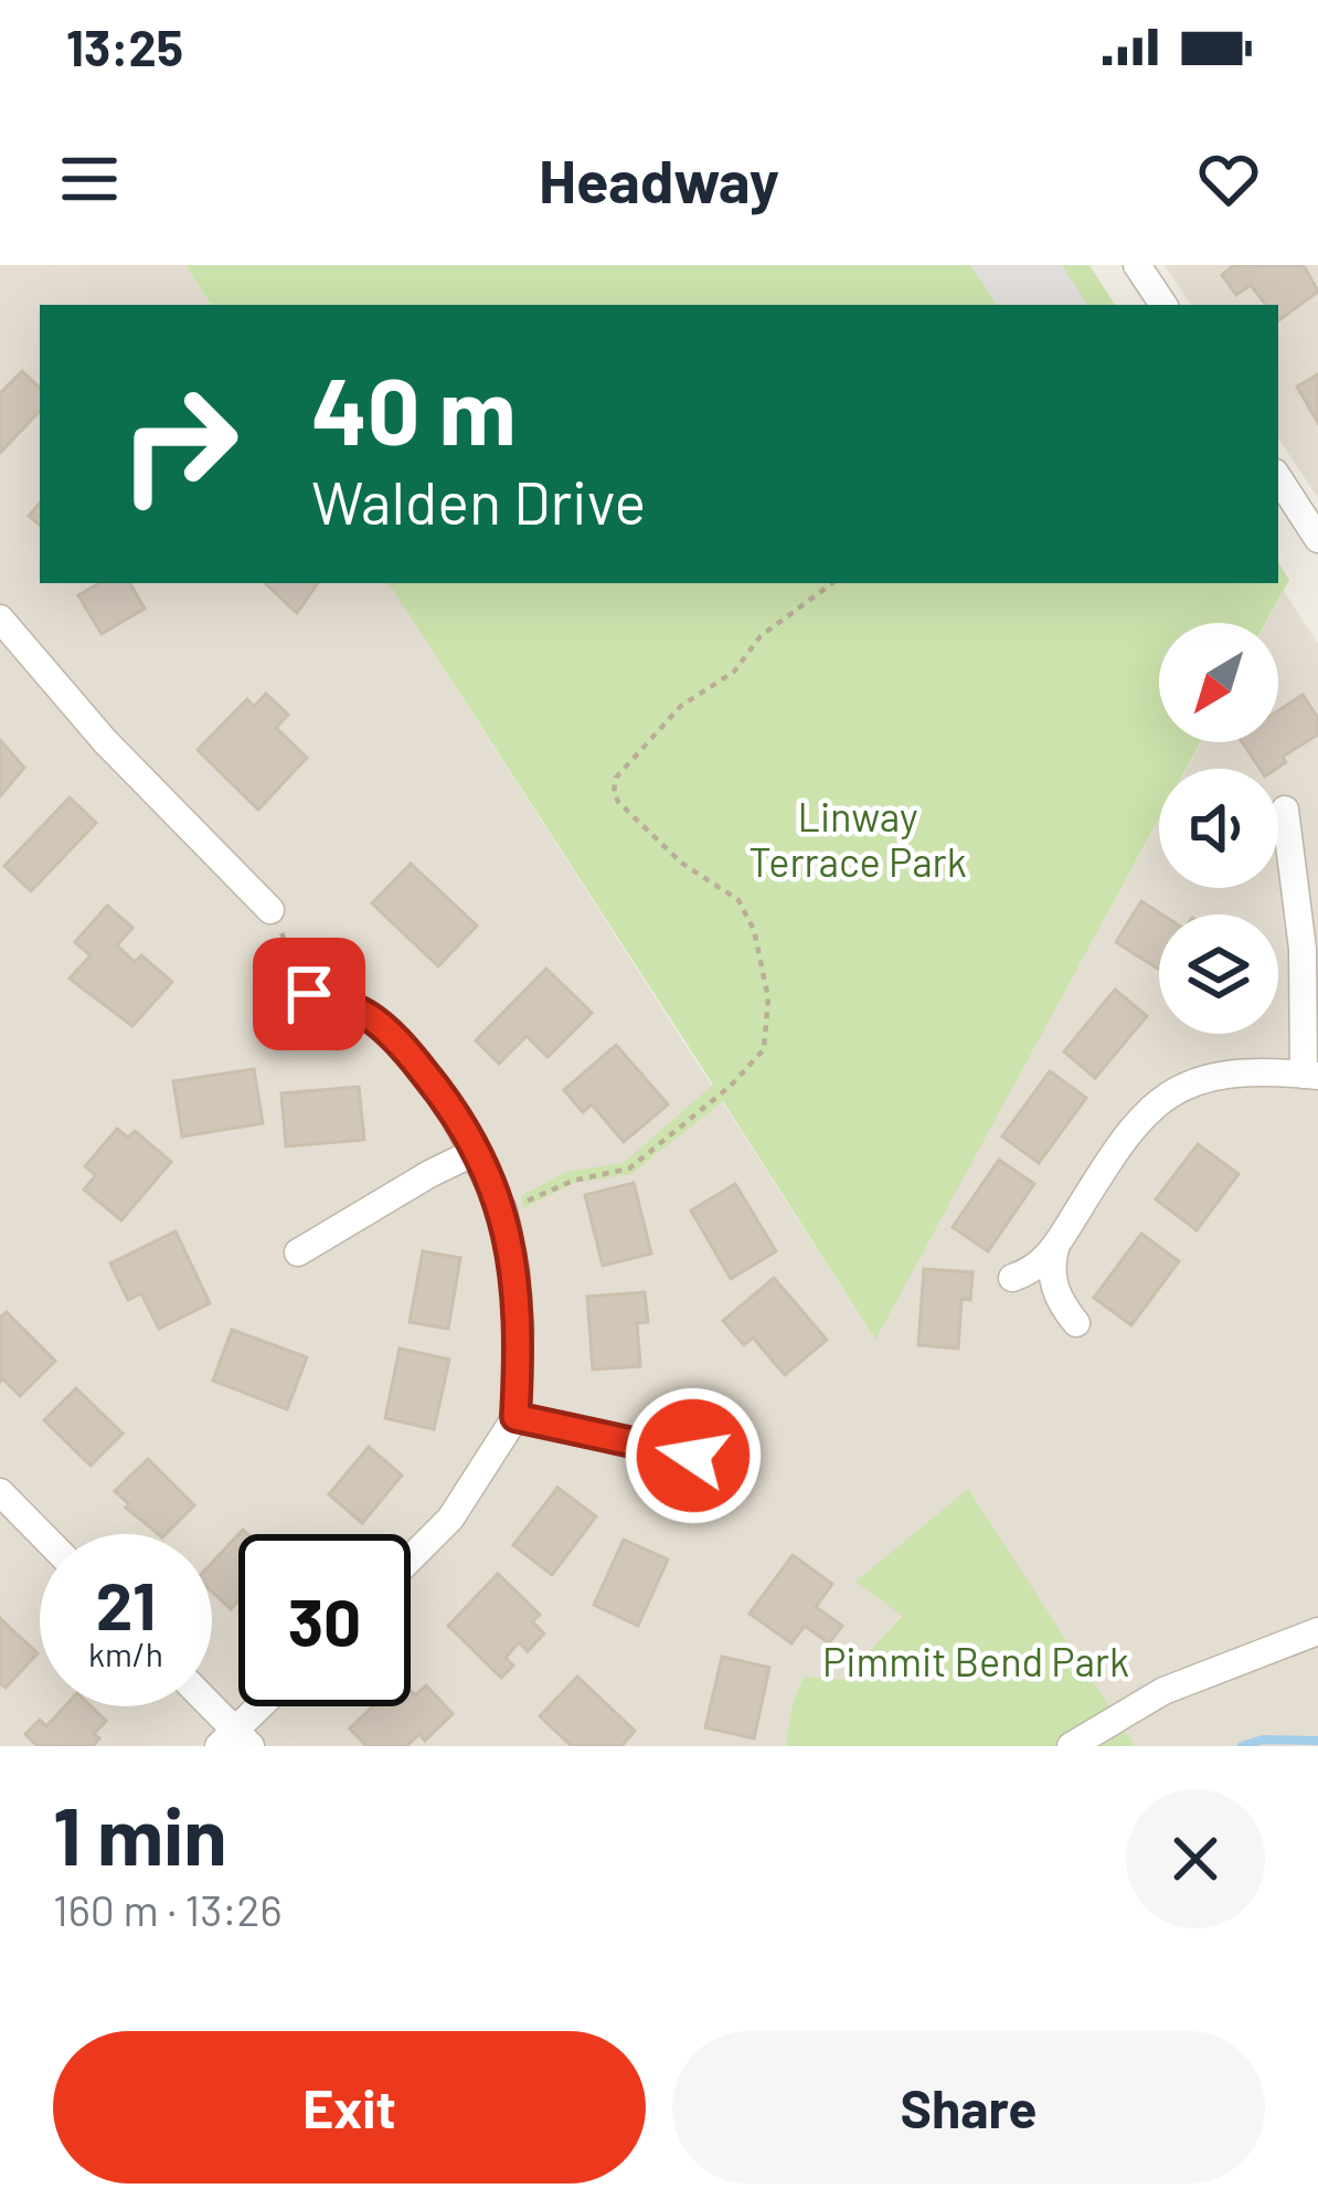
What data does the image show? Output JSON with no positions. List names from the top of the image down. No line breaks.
{"parks":["Linway Terrace Park","Pimmit Bend Park"],"north":"bottom left","page":{"status":"13:25","header":"Headway","turn":["40 m","Walden Drive"],"speed":"21 km/h","limit":"30","heading":["1 min","160 m · 13:26"],"buttons":["Exit","Share"]}}
